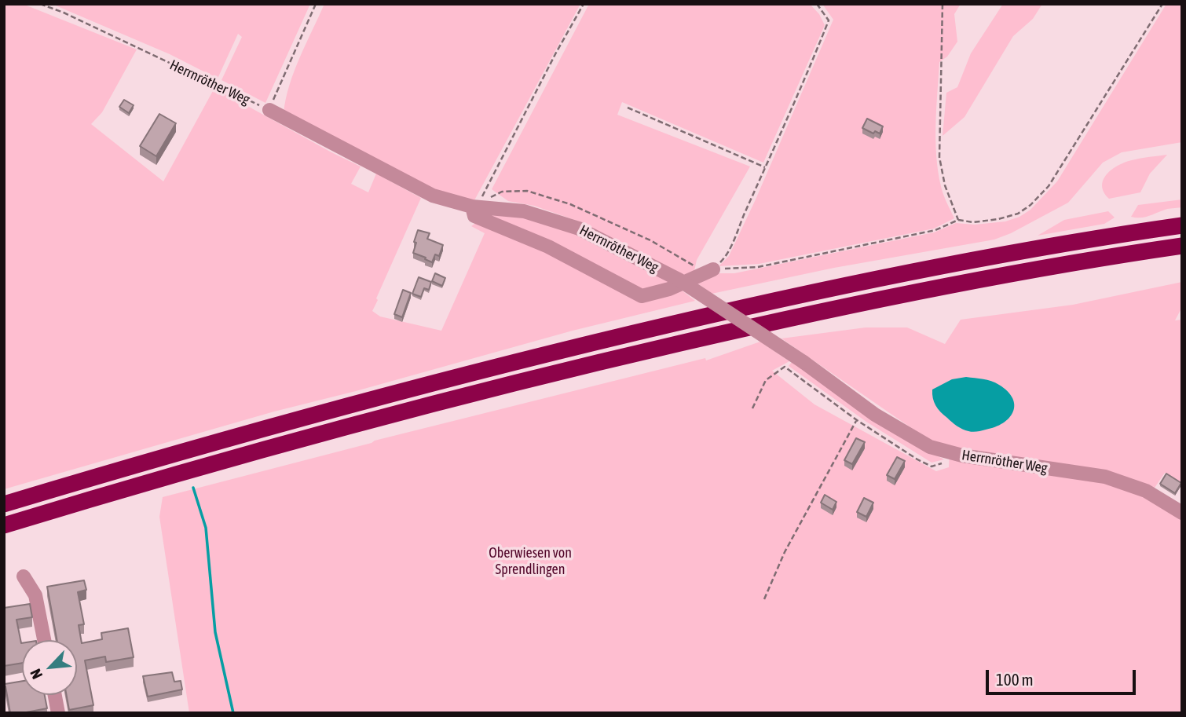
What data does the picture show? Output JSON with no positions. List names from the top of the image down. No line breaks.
{"streets":{"street":["Herrnröther Weg"]},"parks":["Oberwiesen von Sprendlingen"],"scale_bar":"100 m","north":"bottom left"}
